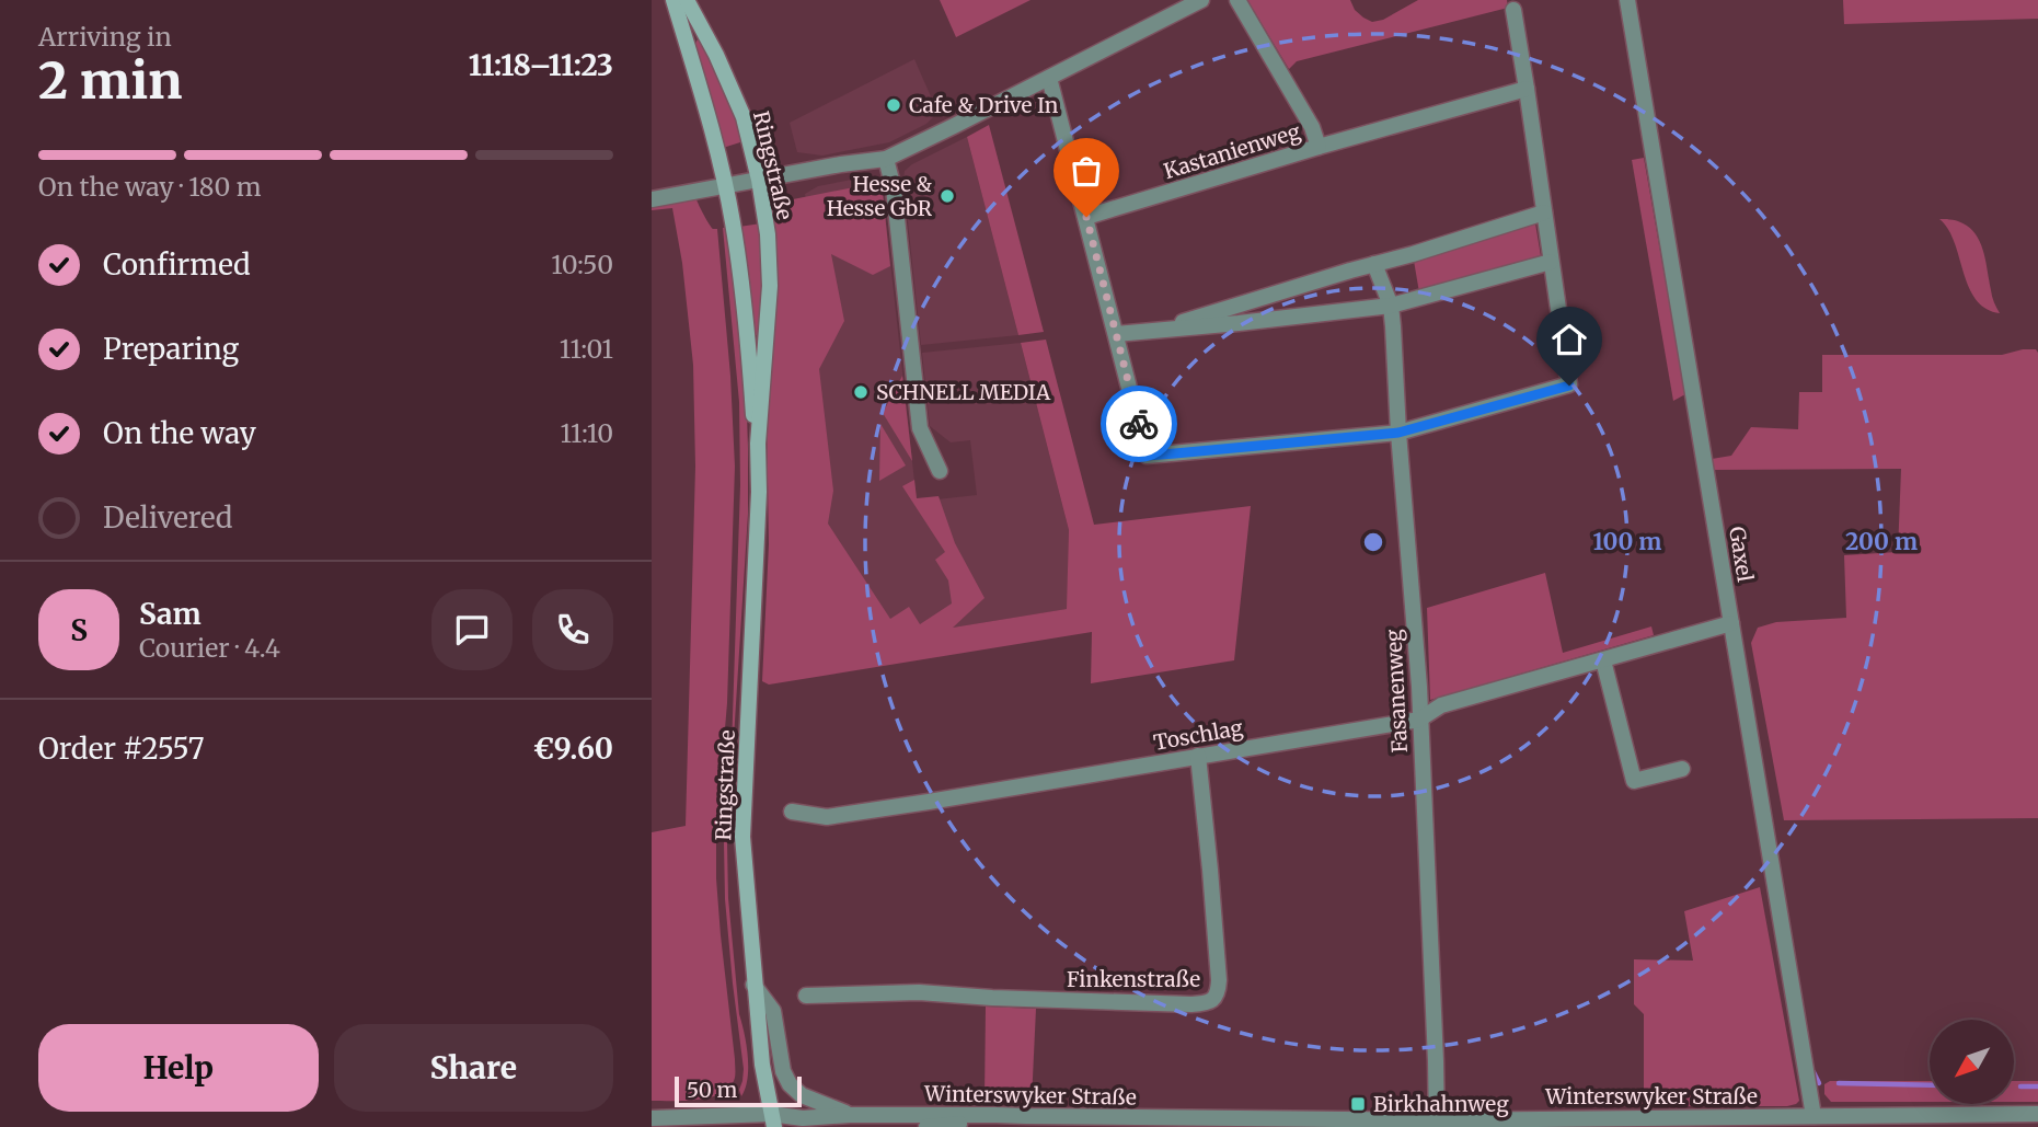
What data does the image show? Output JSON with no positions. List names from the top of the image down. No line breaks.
{"streets":{"main road":["Ringstraße"],"street":["Kastanienweg","Gaxel","Fasanenweg","Toschlag","Finkenstraße","Winterswyker Straße"]},"crossings":[["Ringstraße","Winterswyker Straße"],["Gaxel","Toschlag"],["Gaxel","Winterswyker Straße"],["Fasanenweg","Toschlag"],["Fasanenweg","Winterswyker Straße"],["Toschlag","Finkenstraße"]],"places":{"other":["Cafe & Drive In","Hesse & Hesse GbR","SCHNELL MEDIA"],"transit":["Birkhahnweg"]},"scale_bar":"50 m","north":"bottom left","page":{"heading":["2 min","Arriving in","11:18–11:23"],"panel":["Sam","Courier · 4.4","Order #2557","€9.60"],"bar":"On the way · 180 m","list":[["Confirmed","10:50"],["Preparing","11:01"],["On the way","11:10"],"Delivered"],"round":"S","buttons":["Help","Share"],"scale":"50 m"},"rings":["100 m","200 m"]}
